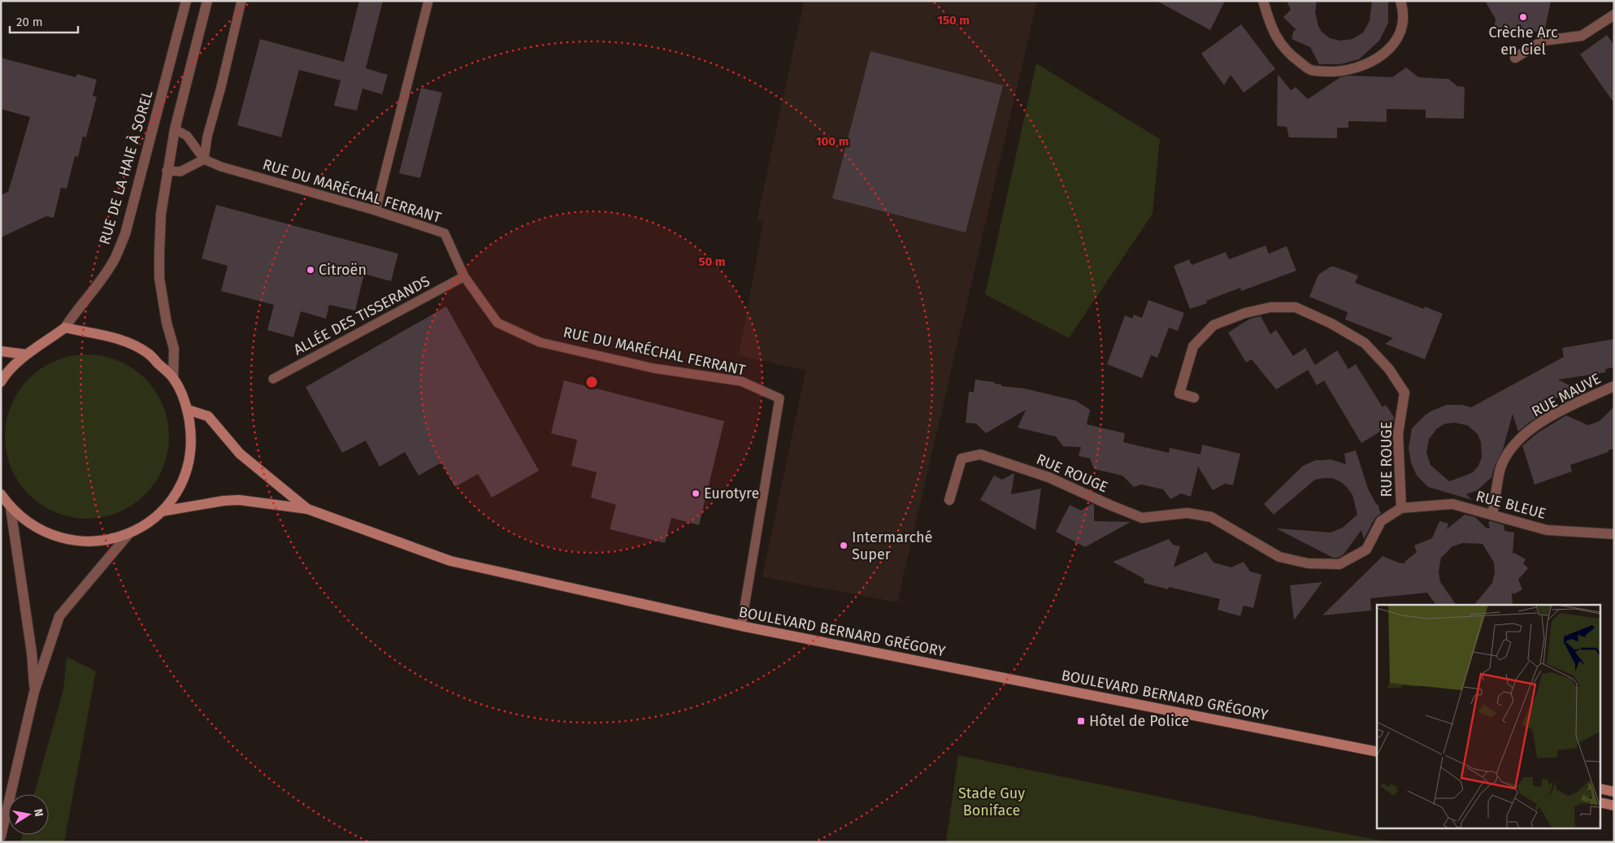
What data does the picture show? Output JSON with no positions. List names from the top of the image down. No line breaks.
{"streets":{"street":["RUE DE LA HAIE À SOREL","RUE MAUVE","RUE ROUGE","RUE BLEUE","BOULEVARD BERNARD GRÉGORY"],"lane":["RUE DU MARÉCHAL FERRANT","ALLÉE DES TISSERANDS"]},"crossings":[["RUE DU MARÉCHAL FERRANT","ALLÉE DES TISSERANDS"],["RUE DU MARÉCHAL FERRANT","BOULEVARD BERNARD GRÉGORY"],["RUE MAUVE","RUE BLEUE"],["RUE ROUGE","RUE BLEUE"]],"parks":["Stade Guy Boniface"],"places":{"other":["Crèche Arc en Ciel","Citroën","Eurotyre","Intermarché Super"],"transit":["Hôtel de Police"]},"scale_bar":"20 m","north":"right","rings":["150 m","100 m","50 m"]}
